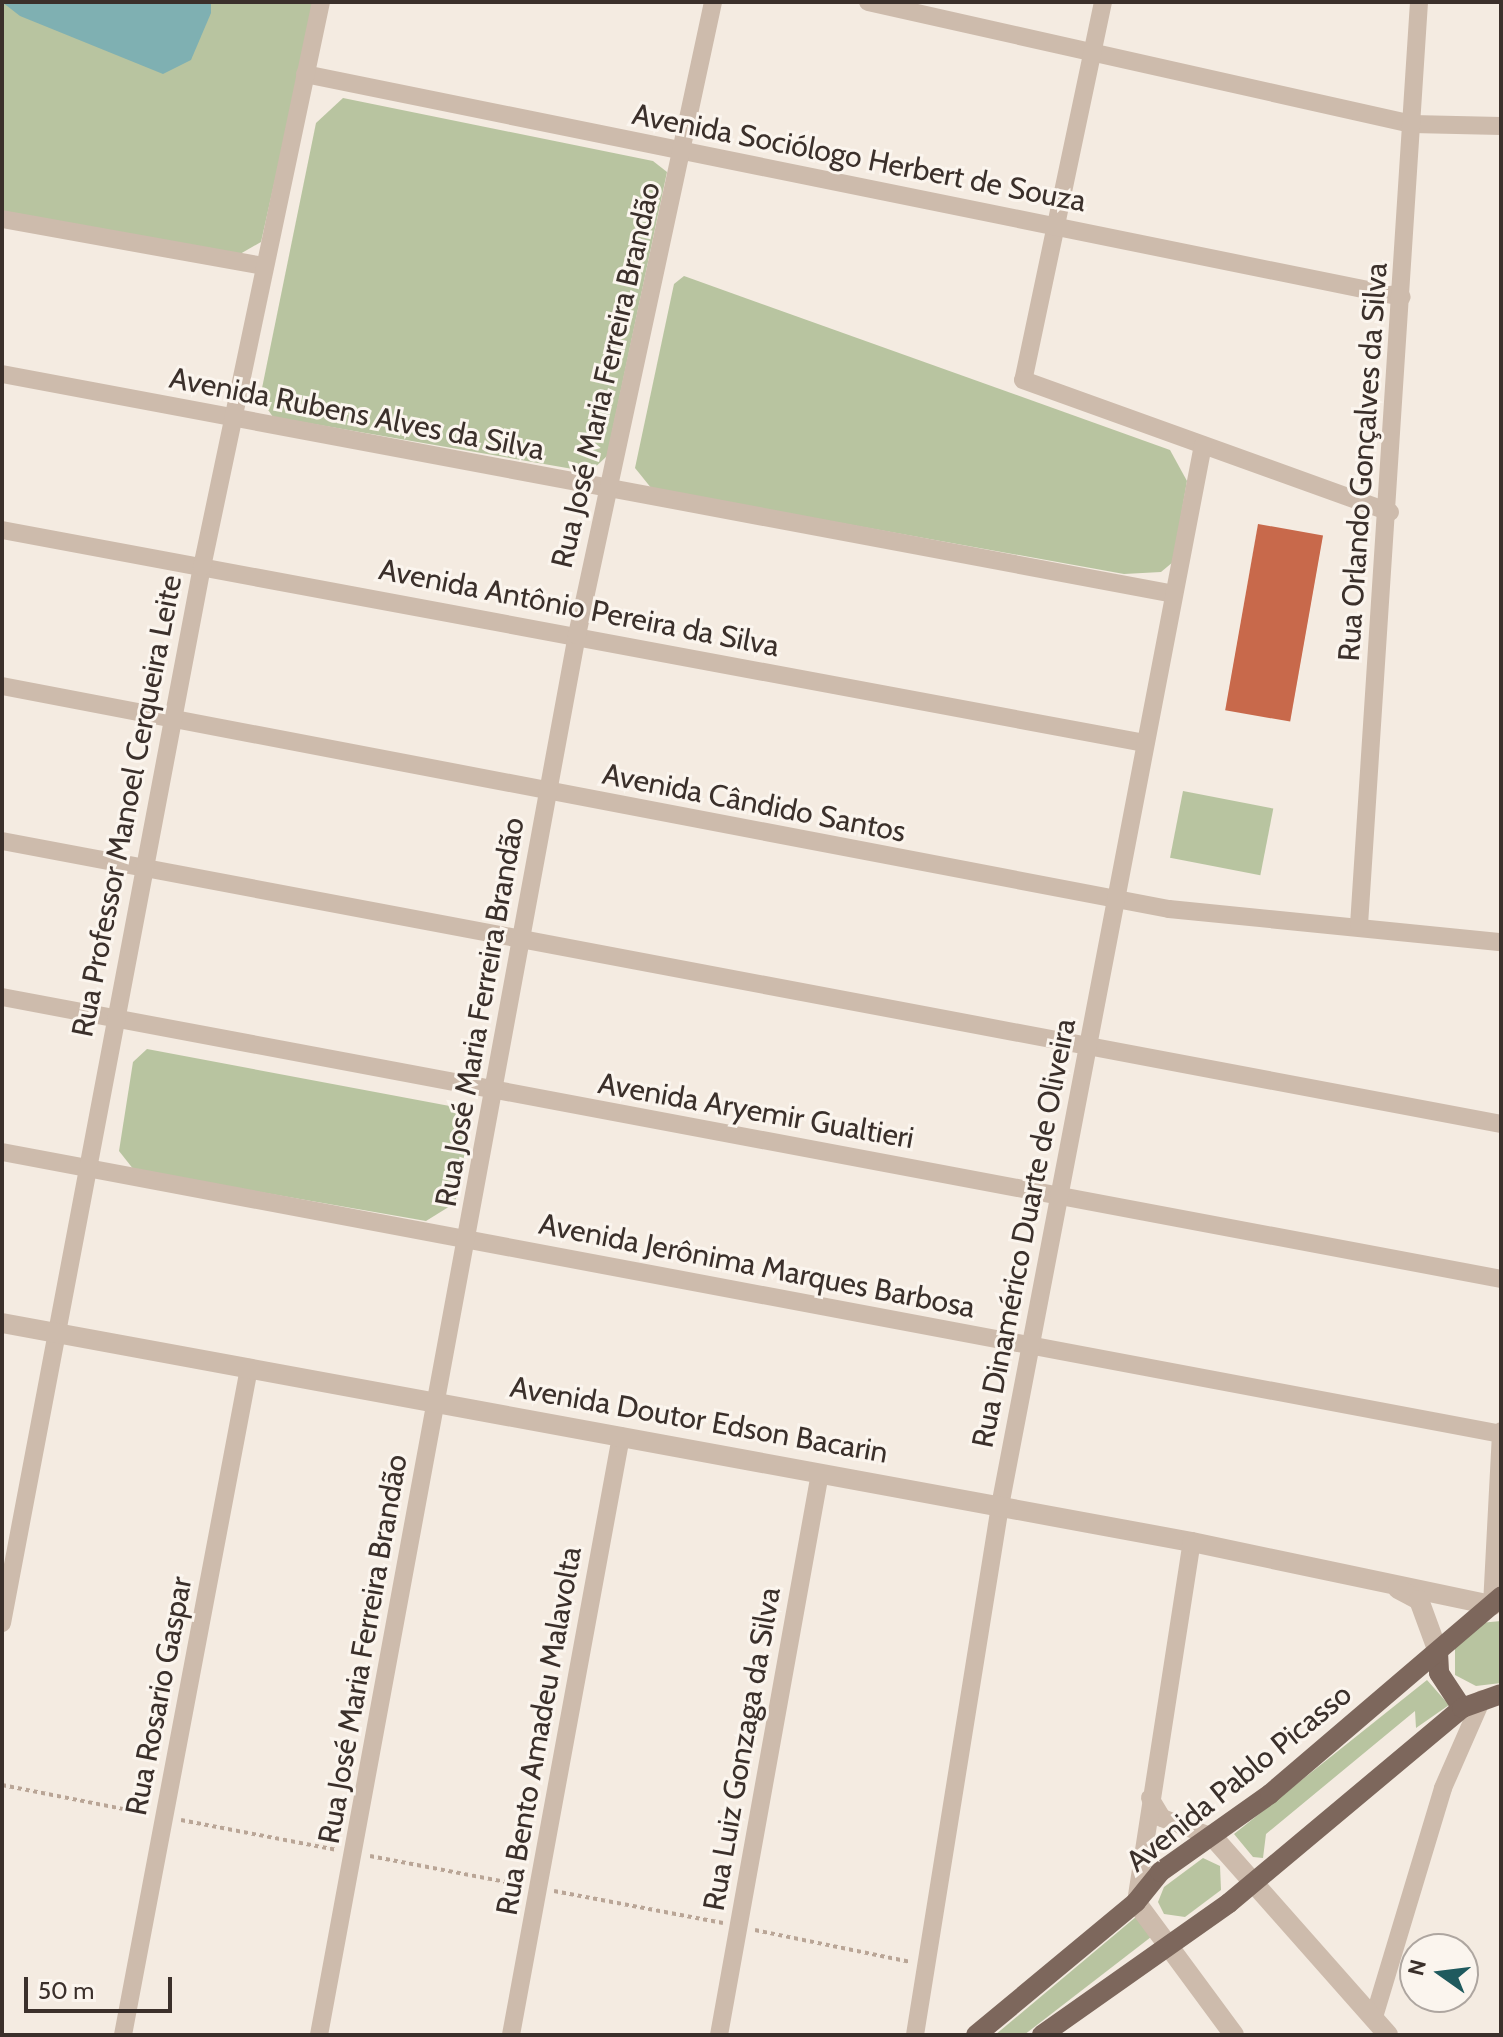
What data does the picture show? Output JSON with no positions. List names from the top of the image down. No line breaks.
{"streets":{"main road":["Avenida Pablo Picasso"],"street":["Avenida Sociólogo Herbert de Souza","Rua José Maria Ferreira Brandão","Avenida Rubens Alves da Silva","Rua Orlando Gonçalves da Silva","Avenida Antônio Pereira da Silva","Avenida Cândido Santos","Rua Professor Manoel Cerqueira Leite","Avenida Aryemir Gualtieri","Rua Dinamérico Duarte de Oliveira","Avenida Jerônima Marques Barbosa","Avenida Doutor Edson Bacarin","Rua Rosario Gaspar","Rua Bento Amadeu Malavolta","Rua Luiz Gonzaga da Silva"]},"crossings":[["Avenida Sociólogo Herbert de Souza","Rua José Maria Ferreira Brandão"],["Avenida Sociólogo Herbert de Souza","Rua Orlando Gonçalves da Silva"],["Avenida Sociólogo Herbert de Souza","Rua Professor Manoel Cerqueira Leite"],["Rua José Maria Ferreira Brandão","Avenida Rubens Alves da Silva"],["Rua José Maria Ferreira Brandão","Avenida Antônio Pereira da Silva"],["Rua José Maria Ferreira Brandão","Avenida Cândido Santos"],["Rua José Maria Ferreira Brandão","Avenida Aryemir Gualtieri"],["Rua José Maria Ferreira Brandão","Avenida Jerônima Marques Barbosa"],["Rua José Maria Ferreira Brandão","Avenida Doutor Edson Bacarin"],["Avenida Rubens Alves da Silva","Rua Professor Manoel Cerqueira Leite"],["Avenida Rubens Alves da Silva","Rua Dinamérico Duarte de Oliveira"],["Rua Orlando Gonçalves da Silva","Avenida Cândido Santos"],["Avenida Antônio Pereira da Silva","Rua Professor Manoel Cerqueira Leite"],["Avenida Antônio Pereira da Silva","Rua Dinamérico Duarte de Oliveira"],["Avenida Cândido Santos","Rua Professor Manoel Cerqueira Leite"],["Avenida Cândido Santos","Rua Dinamérico Duarte de Oliveira"],["Rua Professor Manoel Cerqueira Leite","Avenida Aryemir Gualtieri"],["Rua Professor Manoel Cerqueira Leite","Avenida Jerônima Marques Barbosa"],["Rua Professor Manoel Cerqueira Leite","Avenida Doutor Edson Bacarin"],["Avenida Aryemir Gualtieri","Rua Dinamérico Duarte de Oliveira"],["Rua Dinamérico Duarte de Oliveira","Avenida Jerônima Marques Barbosa"],["Rua Dinamérico Duarte de Oliveira","Avenida Doutor Edson Bacarin"],["Avenida Doutor Edson Bacarin","Rua Rosario Gaspar"],["Avenida Doutor Edson Bacarin","Rua Bento Amadeu Malavolta"],["Avenida Doutor Edson Bacarin","Rua Luiz Gonzaga da Silva"],["Avenida Doutor Edson Bacarin","Avenida Pablo Picasso"]],"scale_bar":"50 m","north":"left"}
